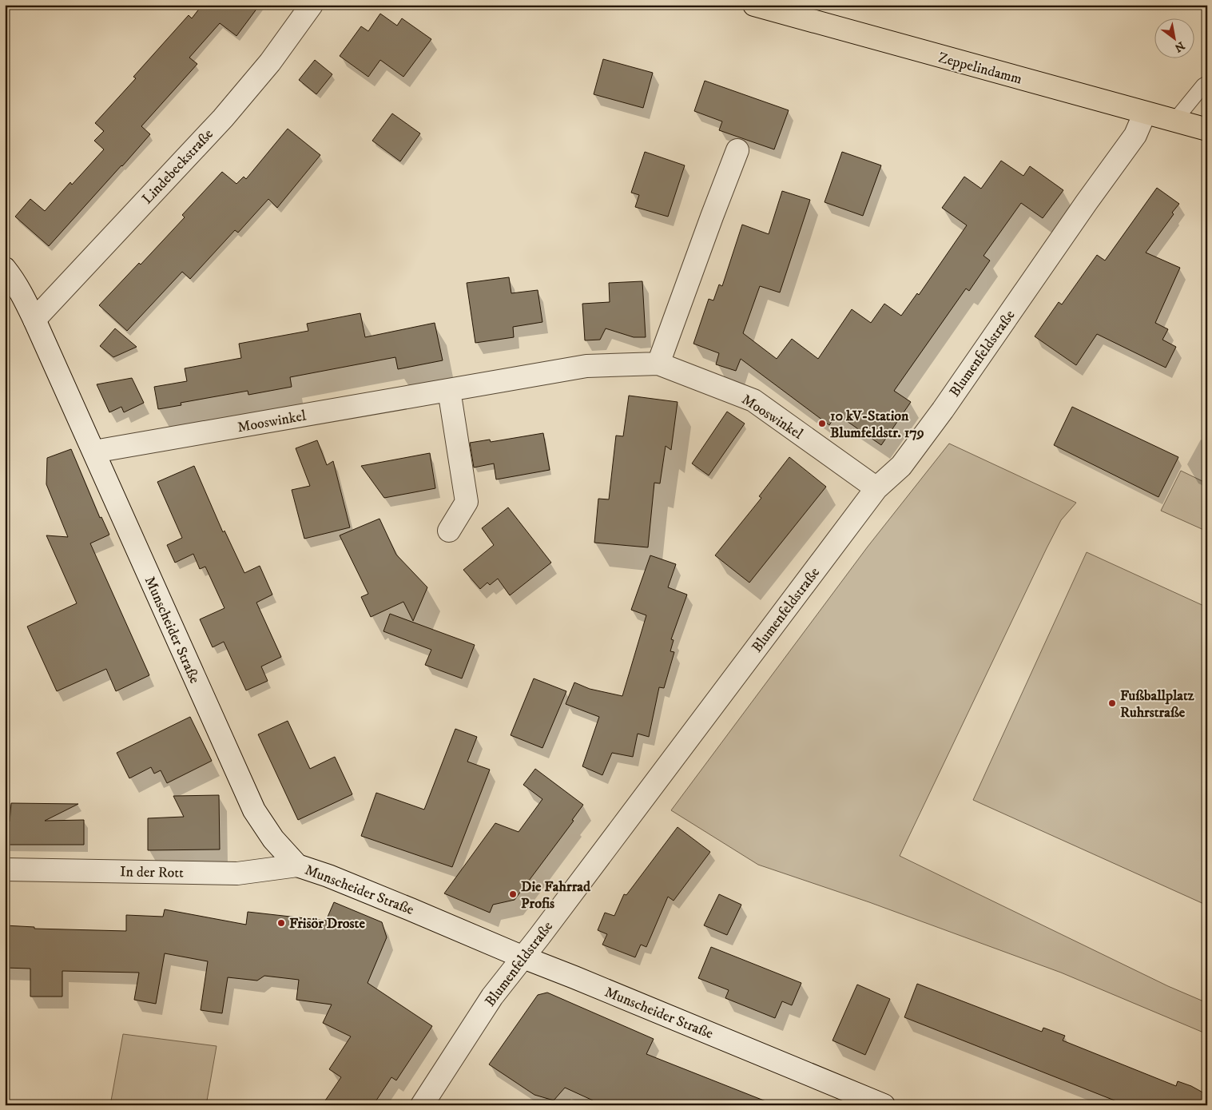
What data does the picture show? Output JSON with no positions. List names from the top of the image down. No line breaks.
{"streets":{"main road":["Zeppelindamm"],"street":["Lindebeckstraße","Blumenfeldstraße","Mooswinkel","Munscheider Straße","In der Rott"]},"crossings":[["Zeppelindamm","Blumenfeldstraße"],["Lindebeckstraße","Munscheider Straße"],["Blumenfeldstraße","Mooswinkel"],["Blumenfeldstraße","Munscheider Straße"],["Mooswinkel","Munscheider Straße"],["Munscheider Straße","In der Rott"]],"places":["10 kV-Station Blumfeldstr. 179","Fußballplatz Ruhrstraße","Die Fahrrad Profis","Frisör Droste"],"north":"bottom right"}
